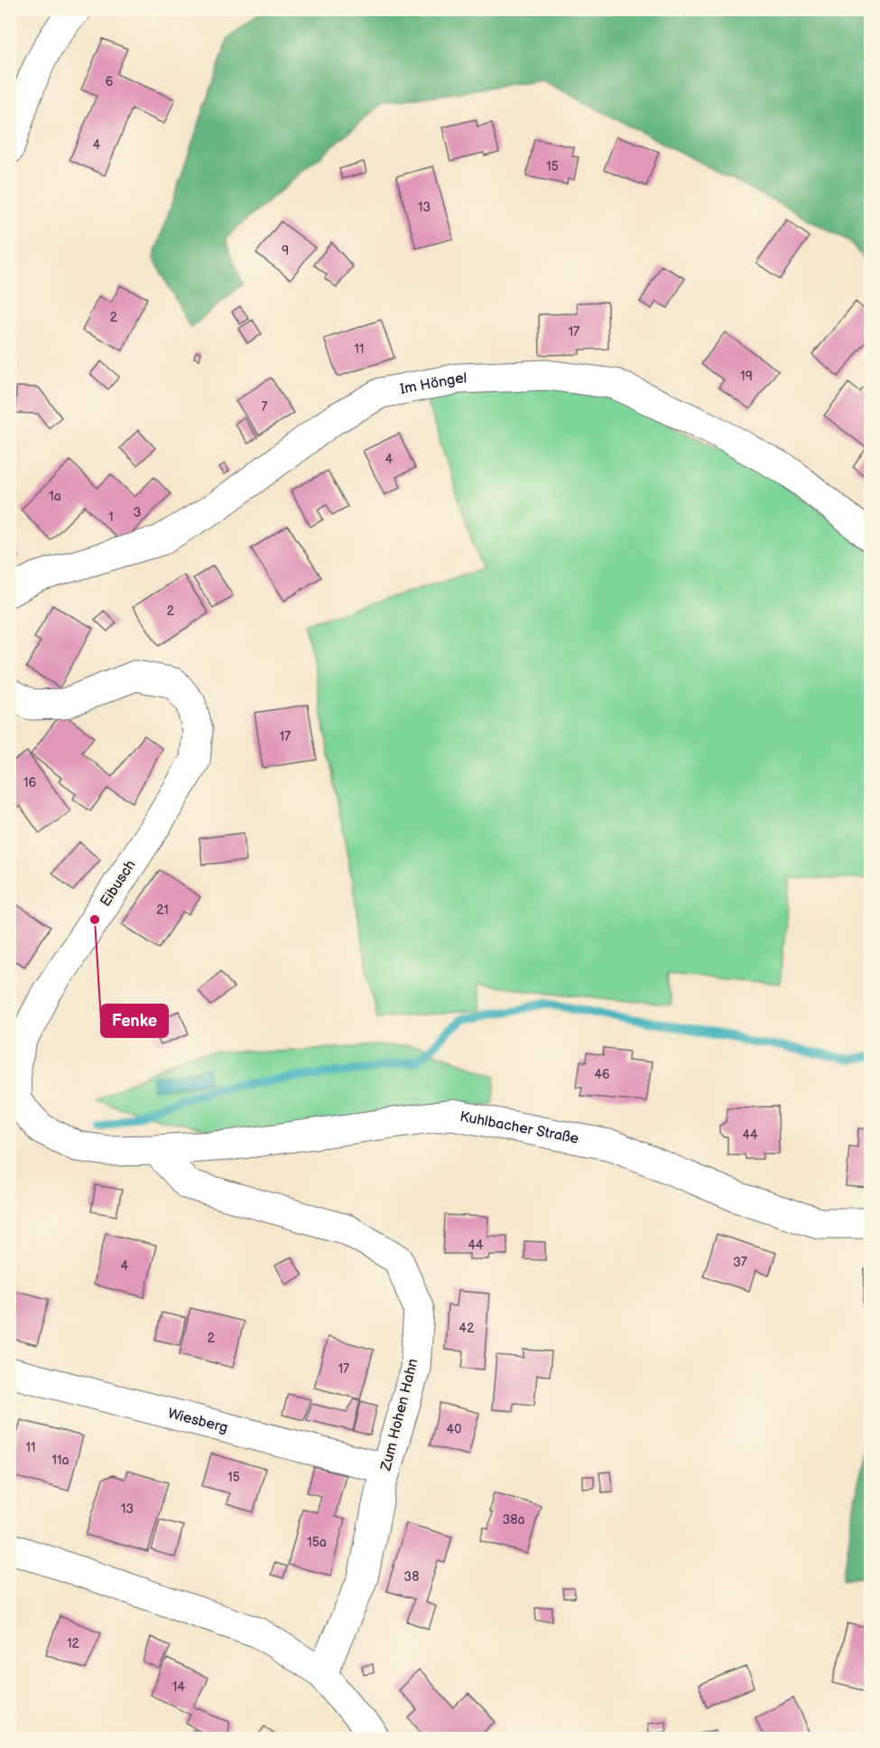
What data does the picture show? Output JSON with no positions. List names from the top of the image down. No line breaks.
{"streets":{"street":["Im Höngel","Eibusch","Kuhlbacher Straße","Zum Hohen Hahn","Wiesberg"]},"crossings":[["Eibusch","Kuhlbacher Straße"],["Eibusch","Zum Hohen Hahn"],["Kuhlbacher Straße","Zum Hohen Hahn"],["Zum Hohen Hahn","Wiesberg"]],"places":["Fenke"],"house_numbers":["6","4","15","13","9","2","17","11","19","7","4","1a","3","1","2","17","16","21","46","44","44","37","4","42","2","17","40","11","11a","15","13","38a","15a","38","12","14"]}
